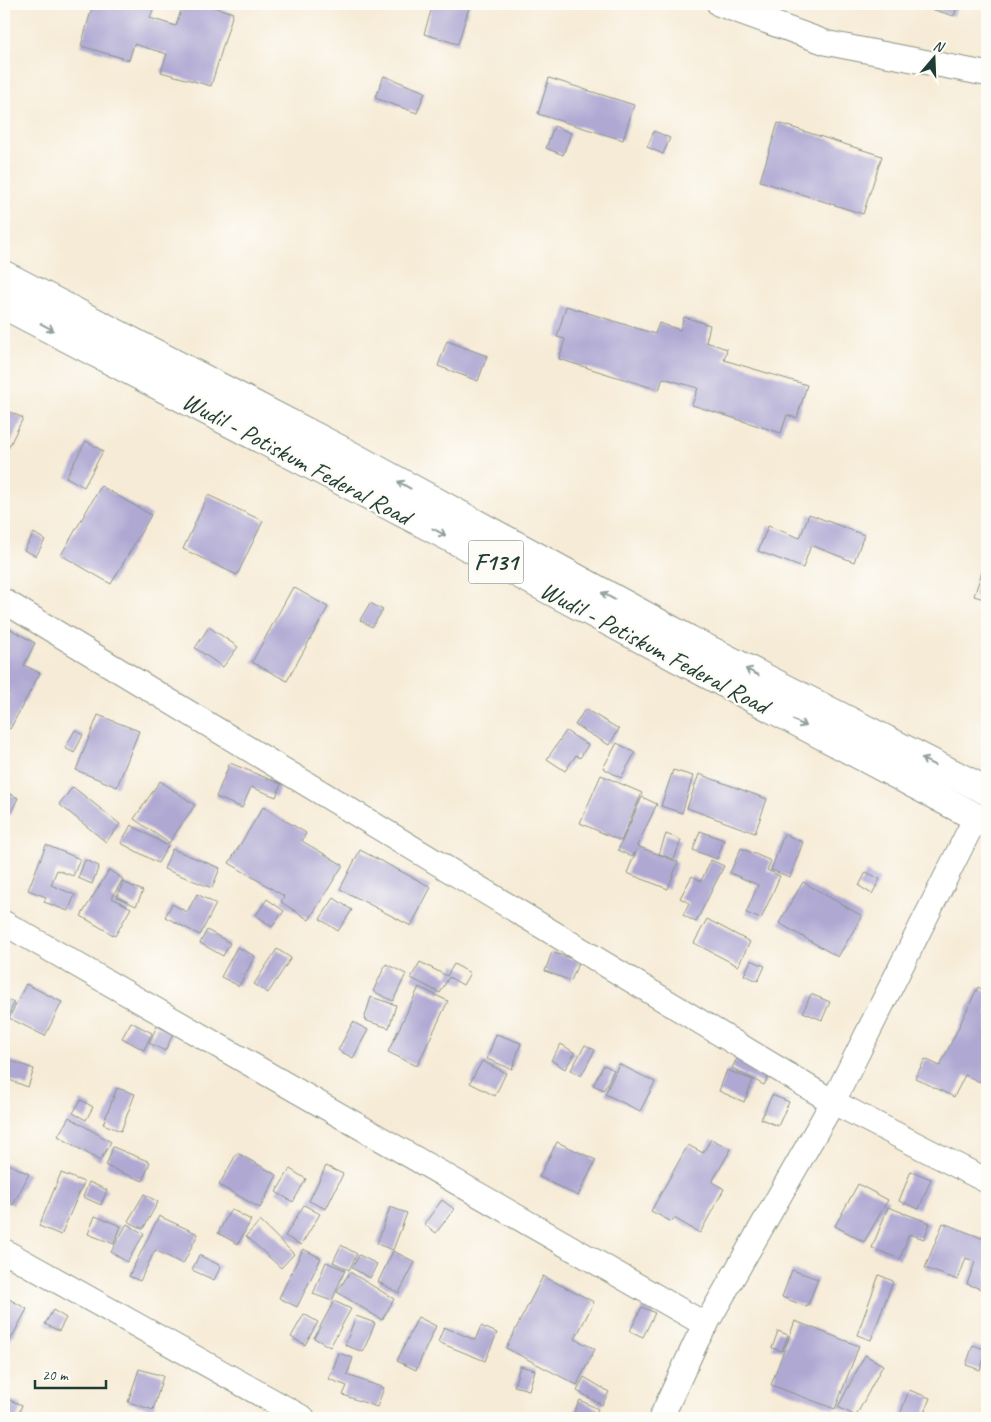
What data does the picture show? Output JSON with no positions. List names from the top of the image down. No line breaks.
{"streets":{"main road":["Wudil - Potiskum Federal Road","F131"]},"scale_bar":"20 m","north":"top"}
